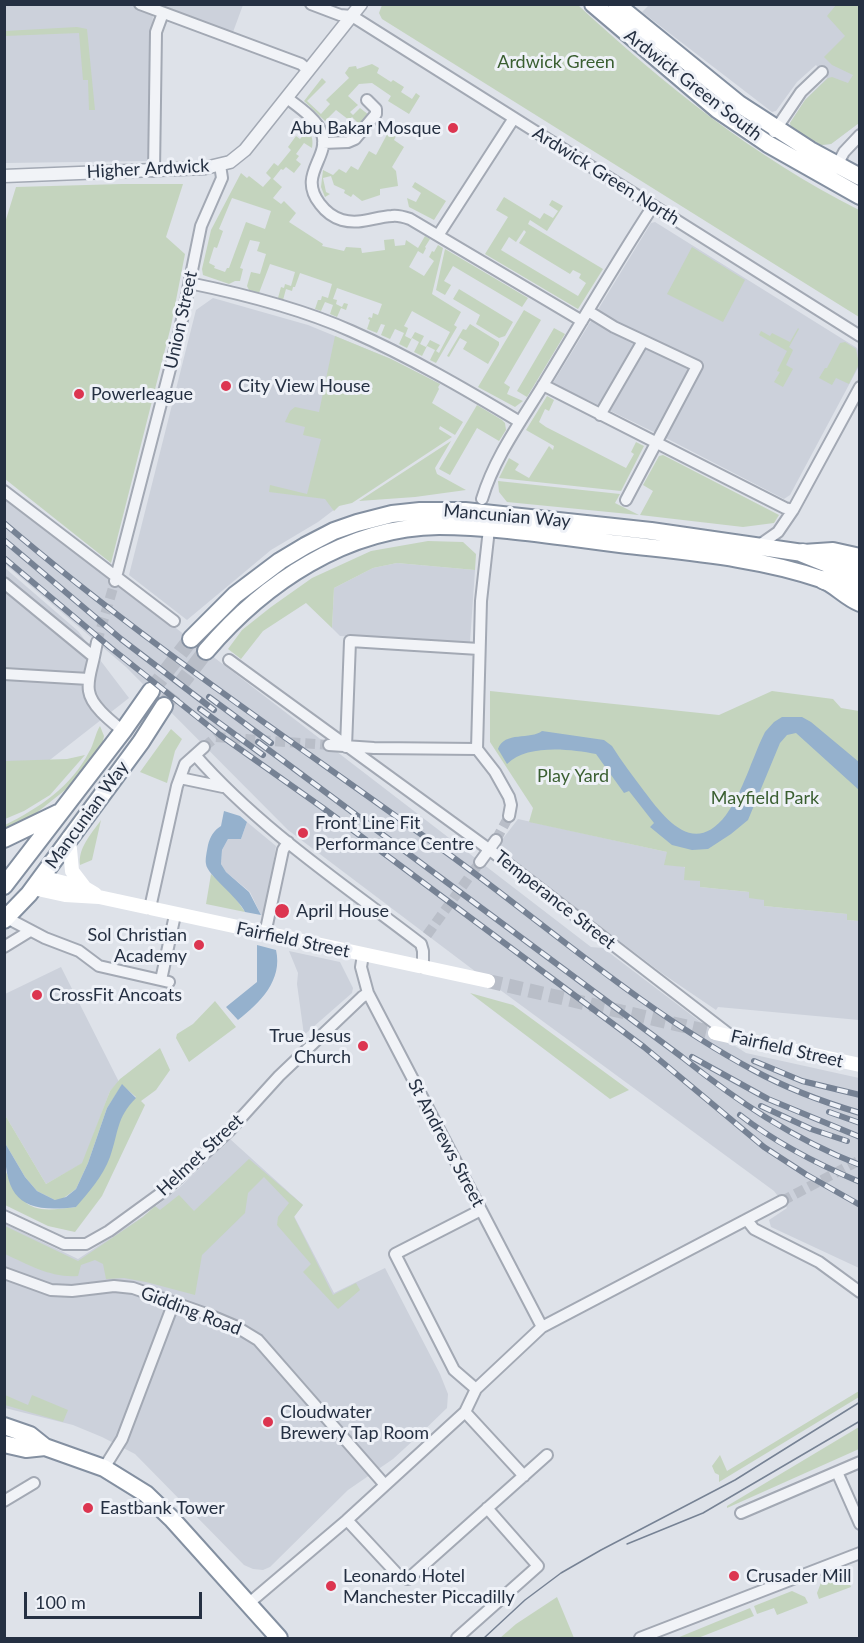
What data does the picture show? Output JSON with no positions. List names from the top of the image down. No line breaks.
{"streets":{"highway":["Ardwick Green South","Mancunian Way","Fairfield Street"],"street":["Higher Ardwick","Ardwick Green North","Union Street","Temperance Street","St Andrews Street","Helmet Street","Gidding Road"]},"crossings":[["Higher Ardwick","Ardwick Green North"],["Higher Ardwick","Union Street"],["Mancunian Way","Fairfield Street"],["Temperance Street","Fairfield Street"],["Fairfield Street","St Andrews Street"],["St Andrews Street","Helmet Street"]],"parks":["Ardwick Green","Play Yard","Mayfield Park"],"places":["Abu Bakar Mosque","City View House","Powerleague","Front Line Fit Performance Centre","April House","Sol Christian Academy","CrossFit Ancoats","True Jesus Church","Cloudwater Brewery Tap Room","Eastbank Tower","Crusader Mill","Leonardo Hotel Manchester Piccadilly"],"scale_bar":"100 m"}
